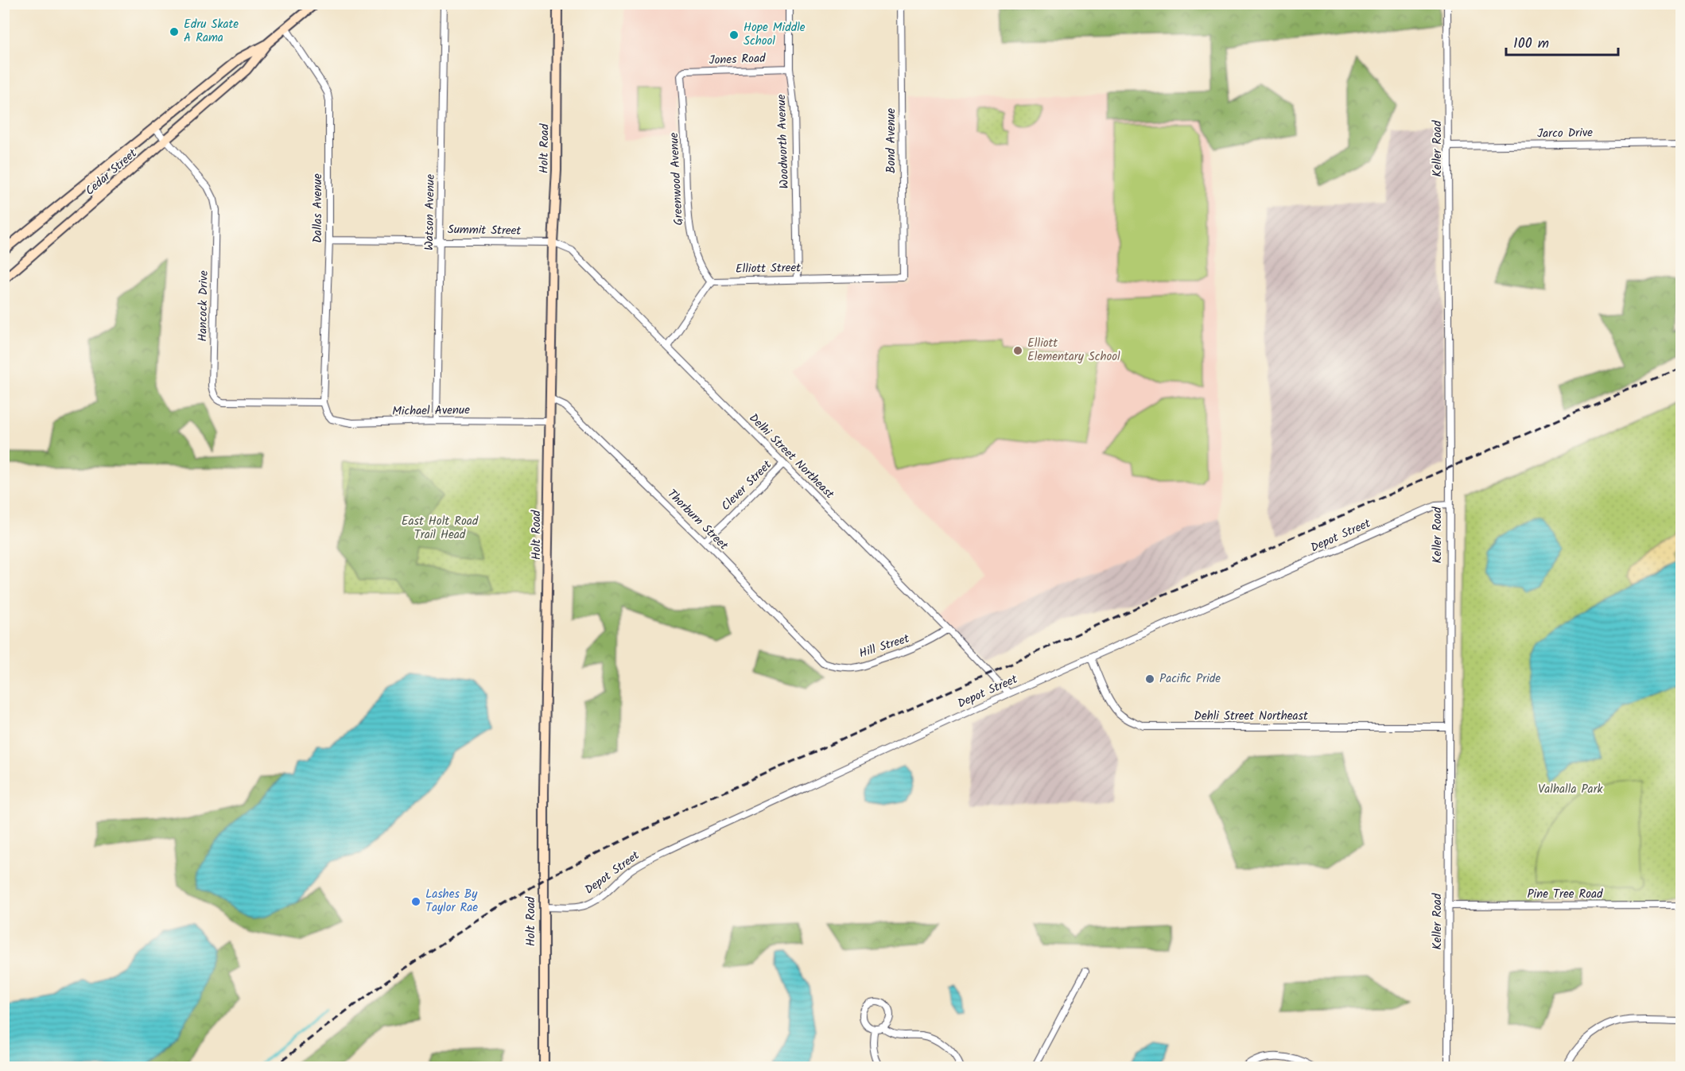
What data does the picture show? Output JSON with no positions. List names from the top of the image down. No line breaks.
{"streets":{"main road":["Holt Road","Cedar Street"],"street":["Jones Road","Jarco Drive","Bond Avenue","Woodworth Avenue","Keller Road","Greenwood Avenue","Dallas Avenue","Watson Avenue","Summit Street","Elliott Street","Hancock Drive","Michael Avenue","Delhi Street Northeast","Clever Street","Thorburn Street","Depot Street","Hill Street","Dehli Street Northeast","Pine Tree Road"]},"crossings":[["Jones Road","Woodworth Avenue"],["Jones Road","Greenwood Avenue"],["Jarco Drive","Keller Road"],["Bond Avenue","Elliott Street"],["Woodworth Avenue","Elliott Street"],["Holt Road","Summit Street"],["Holt Road","Michael Avenue"],["Holt Road","Delhi Street Northeast"],["Holt Road","Thorburn Street"],["Holt Road","Depot Street"],["Keller Road","Depot Street"],["Keller Road","Dehli Street Northeast"],["Keller Road","Pine Tree Road"],["Cedar Street","Hancock Drive"],["Greenwood Avenue","Elliott Street"],["Dallas Avenue","Summit Street"],["Dallas Avenue","Hancock Drive"],["Dallas Avenue","Michael Avenue"],["Watson Avenue","Summit Street"],["Watson Avenue","Michael Avenue"],["Summit Street","Delhi Street Northeast"],["Hancock Drive","Michael Avenue"],["Delhi Street Northeast","Clever Street"],["Delhi Street Northeast","Depot Street"],["Delhi Street Northeast","Hill Street"],["Clever Street","Thorburn Street"],["Thorburn Street","Hill Street"],["Depot Street","Dehli Street Northeast"]],"parks":["East Holt Road Trail Head","Valhalla Park"],"places":["Edru Skate A Rama","Hope Middle School","Elliott Elementary School","Pacific Pride","Lashes By Taylor Rae"],"scale_bar":"100 m"}
